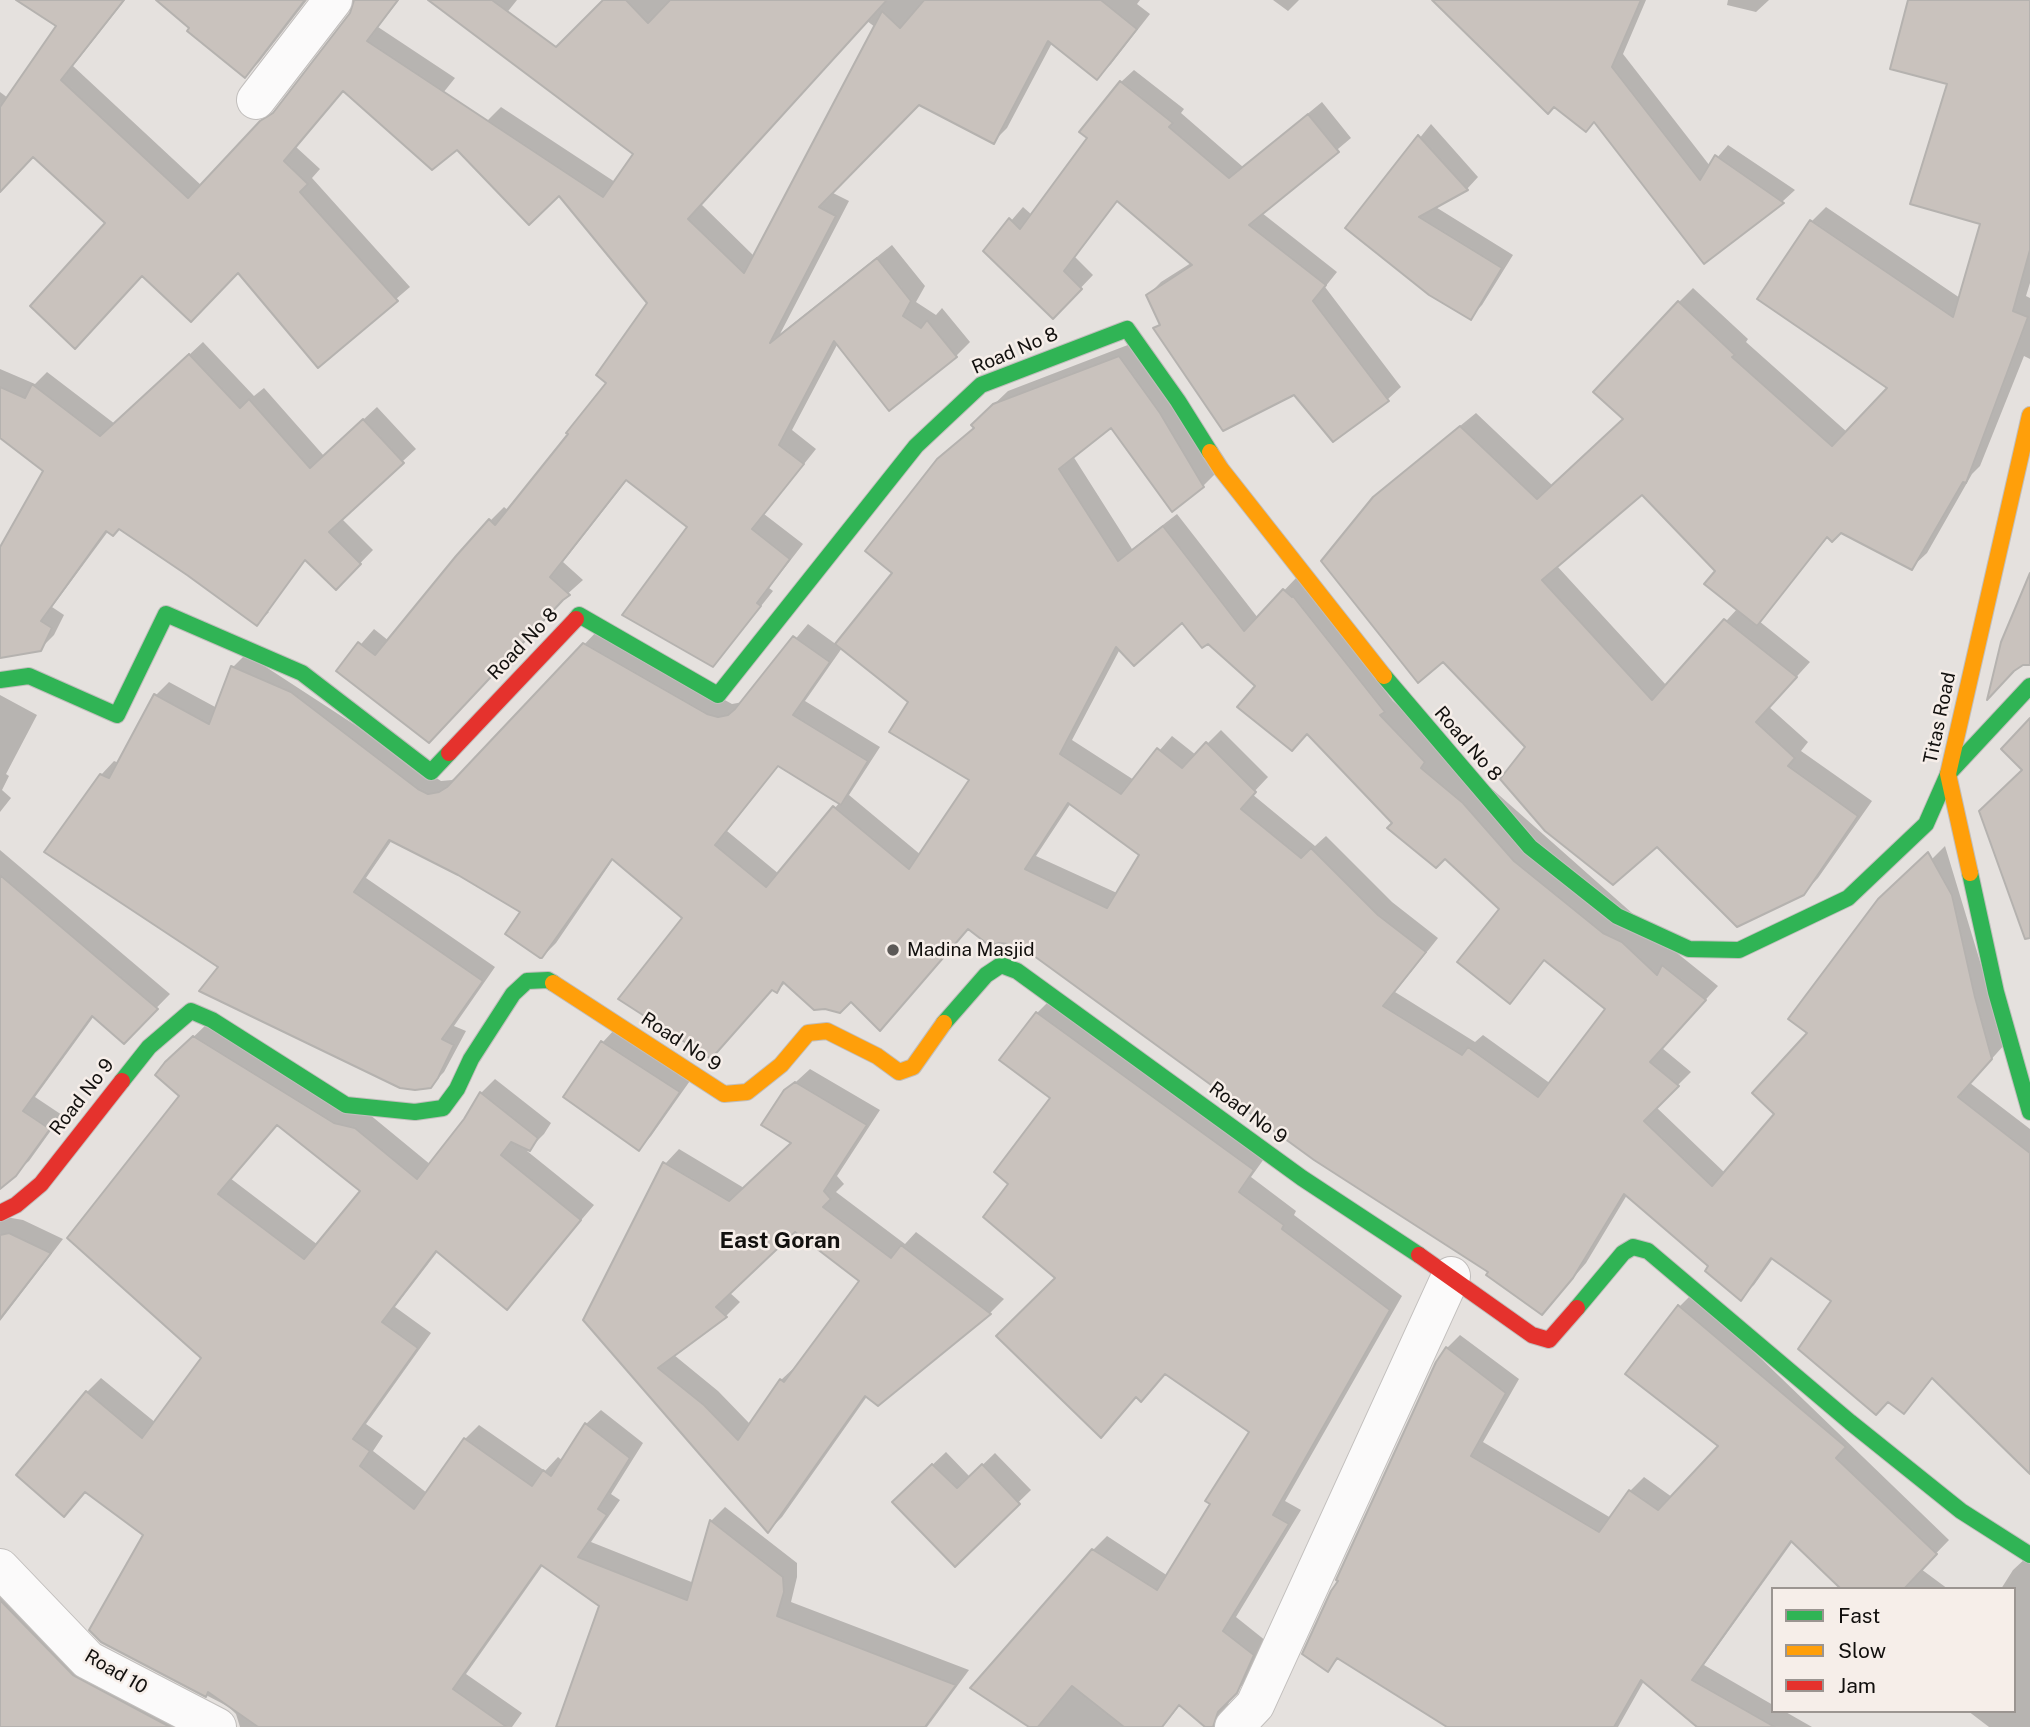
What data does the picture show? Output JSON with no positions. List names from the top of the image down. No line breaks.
{"streets":{"street":["Road No 8","Titas Road","Road No 9","Road 10"]},"crossings":[["Road No 8","Titas Road"]],"districts":["East Goran"],"places":["Madina Masjid"],"legend":["Fast","Slow","Jam"]}
